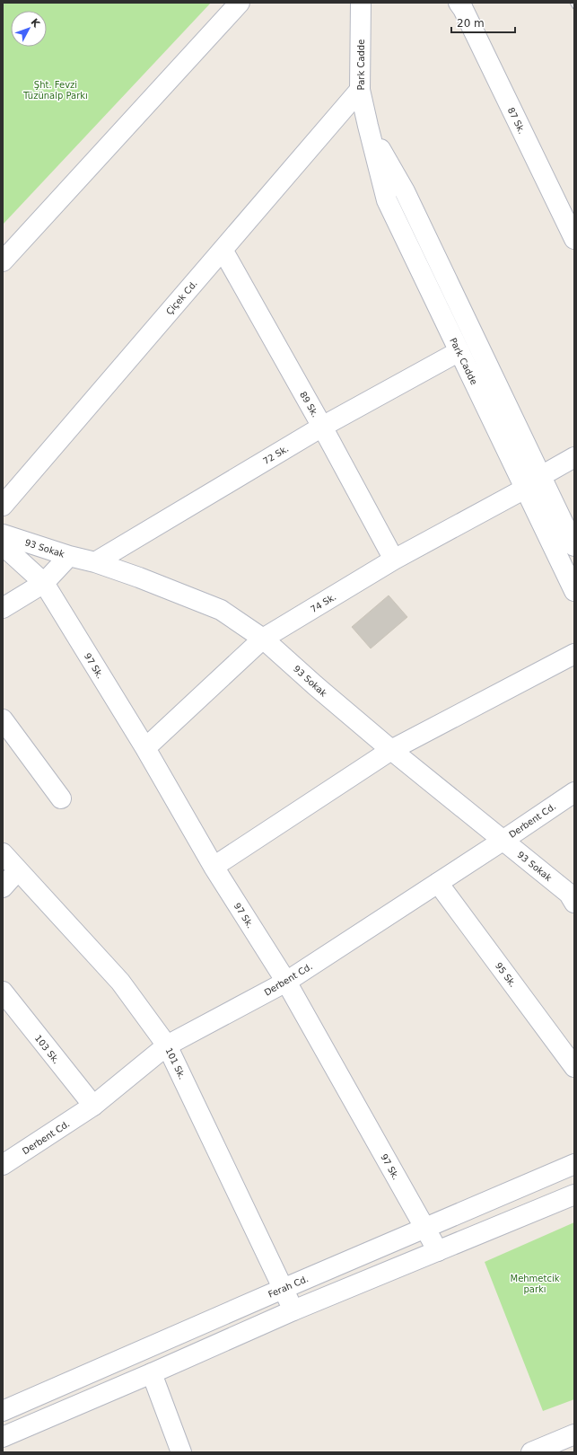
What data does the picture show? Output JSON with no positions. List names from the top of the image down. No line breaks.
{"streets":{"street":["Park Cadde","87 Sk.","Çiçek Cd.","89 Sk.","72 Sk.","93 Sokak","74 Sk.","97 Sk.","Derbent Cd.","95 Sk.","103 Sk.","101 Sk.","Ferah Cd."]},"crossings":[["Park Cadde","Çiçek Cd."],["Park Cadde","72 Sk."],["Park Cadde","74 Sk."],["Çiçek Cd.","89 Sk."],["89 Sk.","72 Sk."],["89 Sk.","74 Sk."],["72 Sk.","93 Sokak"],["93 Sokak","74 Sk."],["93 Sokak","Derbent Cd."],["74 Sk.","97 Sk."],["97 Sk.","Derbent Cd."],["97 Sk.","Ferah Cd."],["Derbent Cd.","95 Sk."],["Derbent Cd.","103 Sk."],["Derbent Cd.","101 Sk."],["101 Sk.","Ferah Cd."]],"parks":["Şht. Fevzi Tüzünalp Parkı","Mehmetcik parkı"],"scale_bar":"20 m","north":"top right"}
